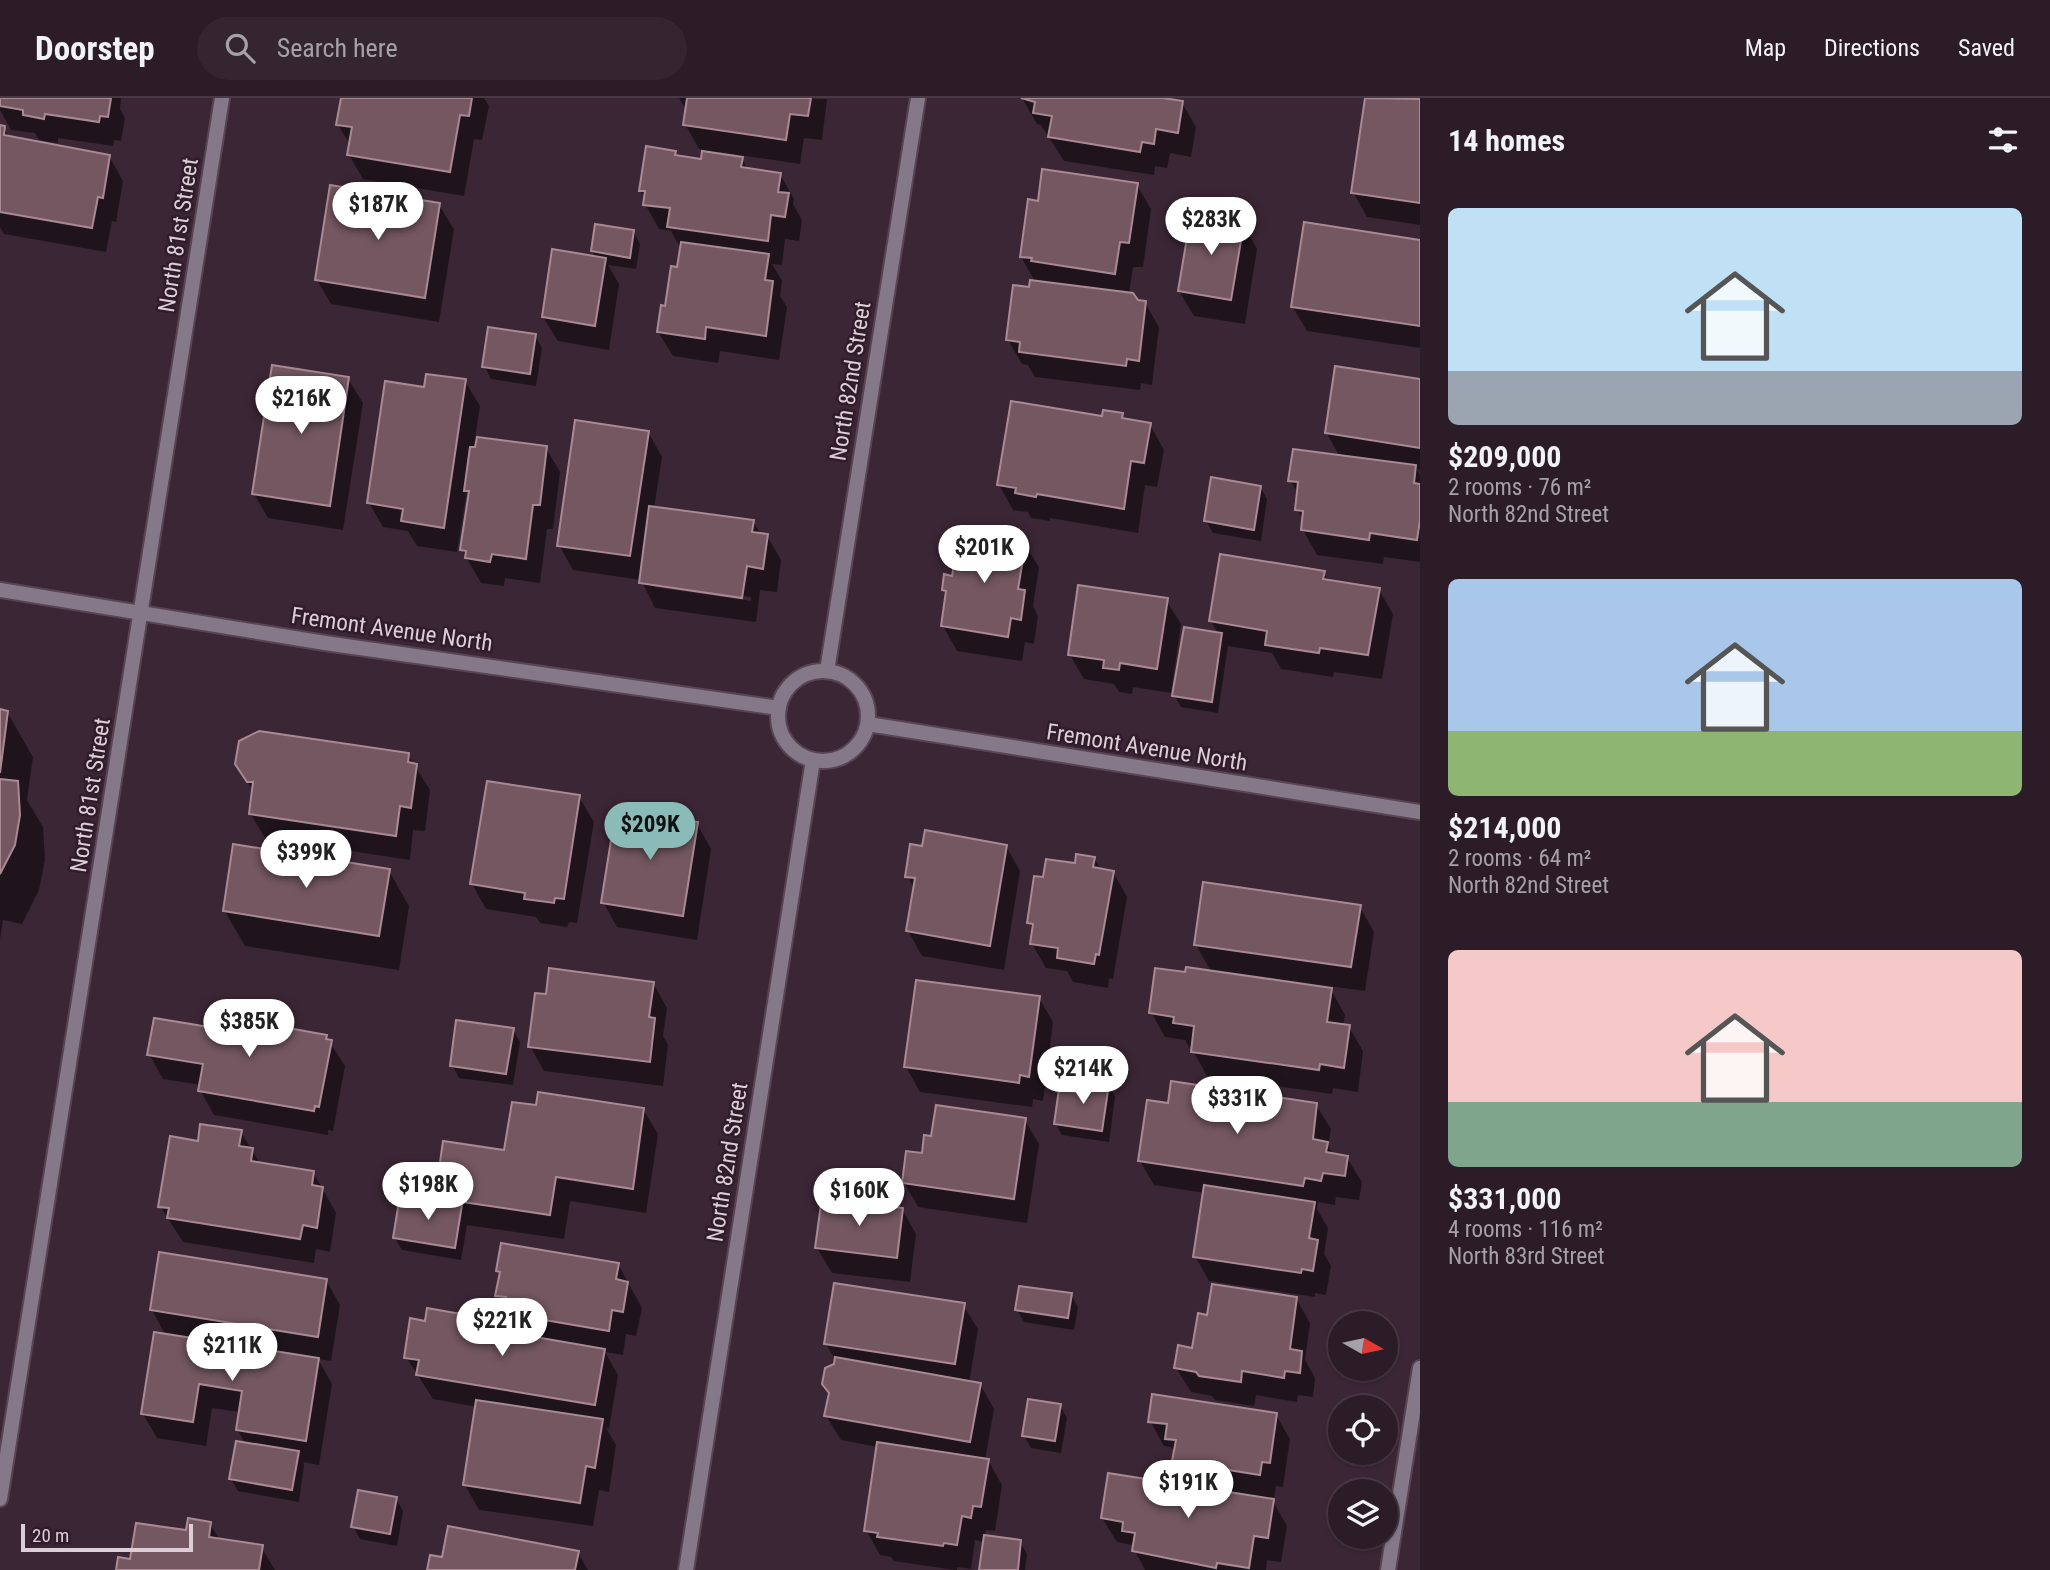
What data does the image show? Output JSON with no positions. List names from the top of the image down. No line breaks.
{"streets":{"street":["North 81st Street","North 82nd Street","Fremont Avenue North"]},"crossings":[["North 81st Street","Fremont Avenue North"],["North 82nd Street","Fremont Avenue North"]],"scale_bar":"20 m","north":"right","page":{"header":"Doorstep","search":"Search here","nav":["Map","Directions","Saved"],"heading":"14 homes","price":["$187K","$283K","$216K","$201K","$209K","$399K","$385K","$214K","$331K","$198K","$160K","$221K","$211K","$191K"],"list":[{"name":"$209,000","note":"2 rooms · 76 m² · North 82nd Street"},{"name":"$214,000","note":"2 rooms · 64 m² · North 82nd Street"},{"name":"$331,000","note":"4 rooms · 116 m² · North 83rd Street"}],"scale":"20 m"}}
